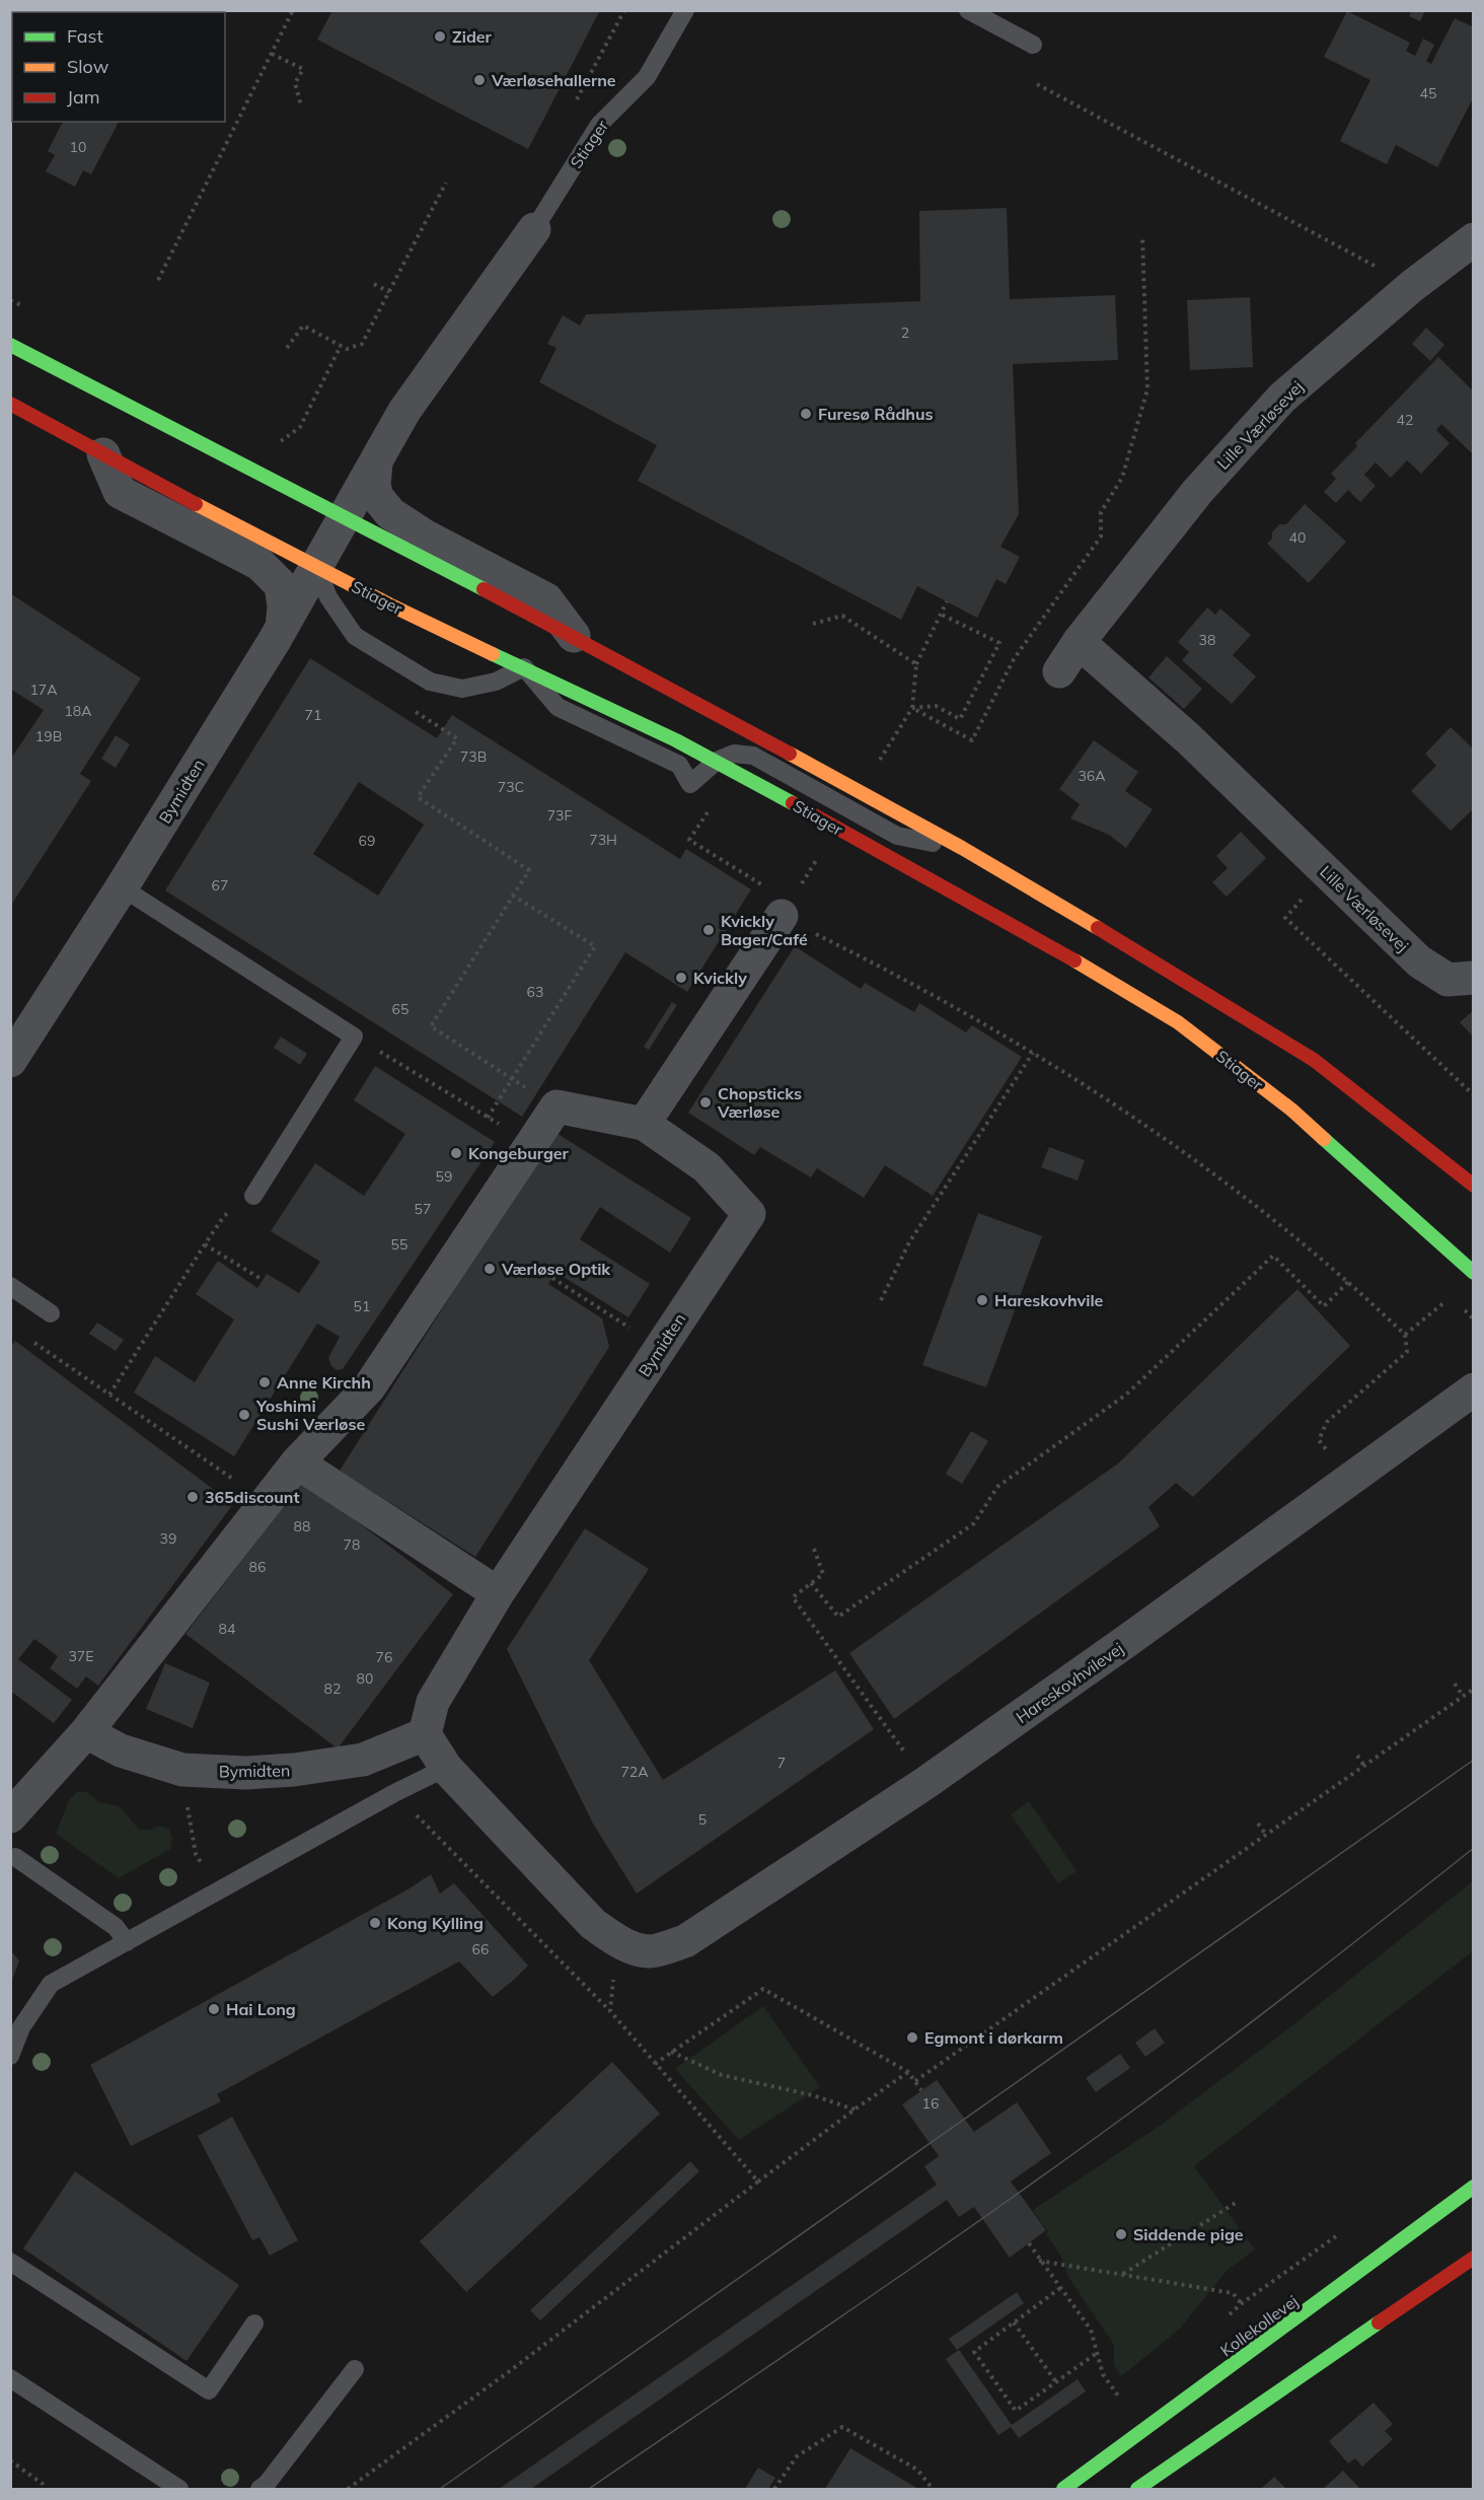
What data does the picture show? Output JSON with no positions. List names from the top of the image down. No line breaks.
{"streets":{"street":["Stiager","Lille Værløsevej","Bymidten","Hareskovhvilevej","Kollekollevej"]},"crossings":[["Stiager","Bymidten"]],"places":["Zider","Værløsehallerne","Furesø Rådhus","Kvickly Bager/Café","Kvickly","Chopsticks Værløse","Kongeburger","Værløse Optik","Hareskovhvile","Anne Kirchh","Yoshimi Sushi Værløse","365discount","Kong Kylling","Hai Long","Egmont i dørkarm","Siddende pige"],"house_numbers":["45","10","2","42","40","38","17A","18A","71","19B","73B","36A","73C","73F","73H","69","67","63","65","59","57","55","51","88","39","78","86","84","37E","76","80","82","7","72A","5","66","16"],"legend":["Fast","Slow","Jam"]}
